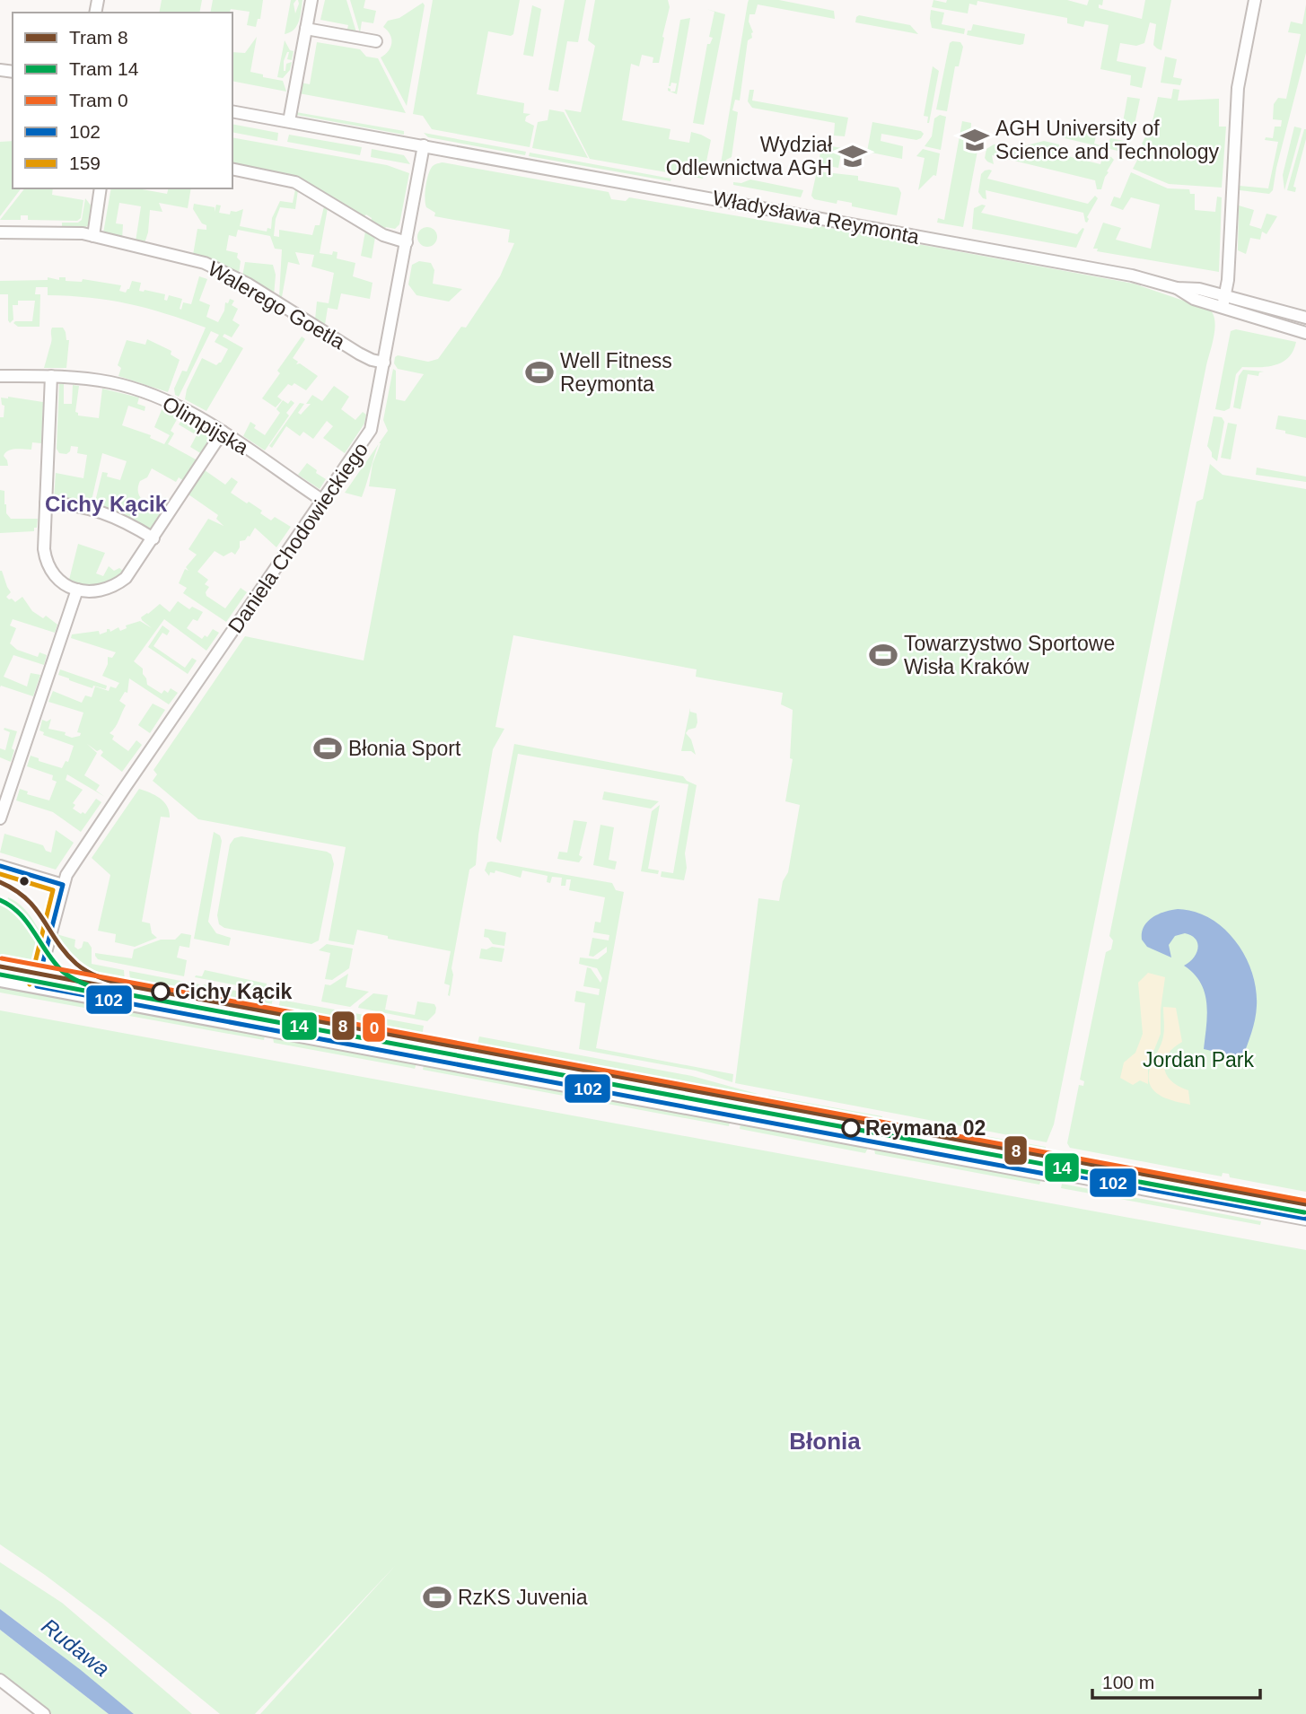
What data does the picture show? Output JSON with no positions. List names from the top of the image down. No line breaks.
{"streets":{"street":["Władysława Reymonta","Walerego Goetla","Olimpijska","Daniela Chodowieckiego"]},"crossings":[["Władysława Reymonta","Daniela Chodowieckiego"],["Walerego Goetla","Daniela Chodowieckiego"],["Olimpijska","Daniela Chodowieckiego"]],"districts":["Cichy Kącik","Błonia"],"water":["Rudawa"],"parks":["Jordan Park"],"places":{"school or university":["AGH University of Science and Technology","Wydział Odlewnictwa AGH"],"sports":["Well Fitness Reymonta","Towarzystwo Sportowe Wisła Kraków","Błonia Sport","RzKS Juvenia"],"other":["Cichy Kącik","Reymana 02"]},"lines":["transit line 102","transit line 159","tram line 8","tram line 14","tram line 0"],"legend":["Tram 8","Tram 14","Tram 0","102","159"],"scale_bar":"100 m"}
